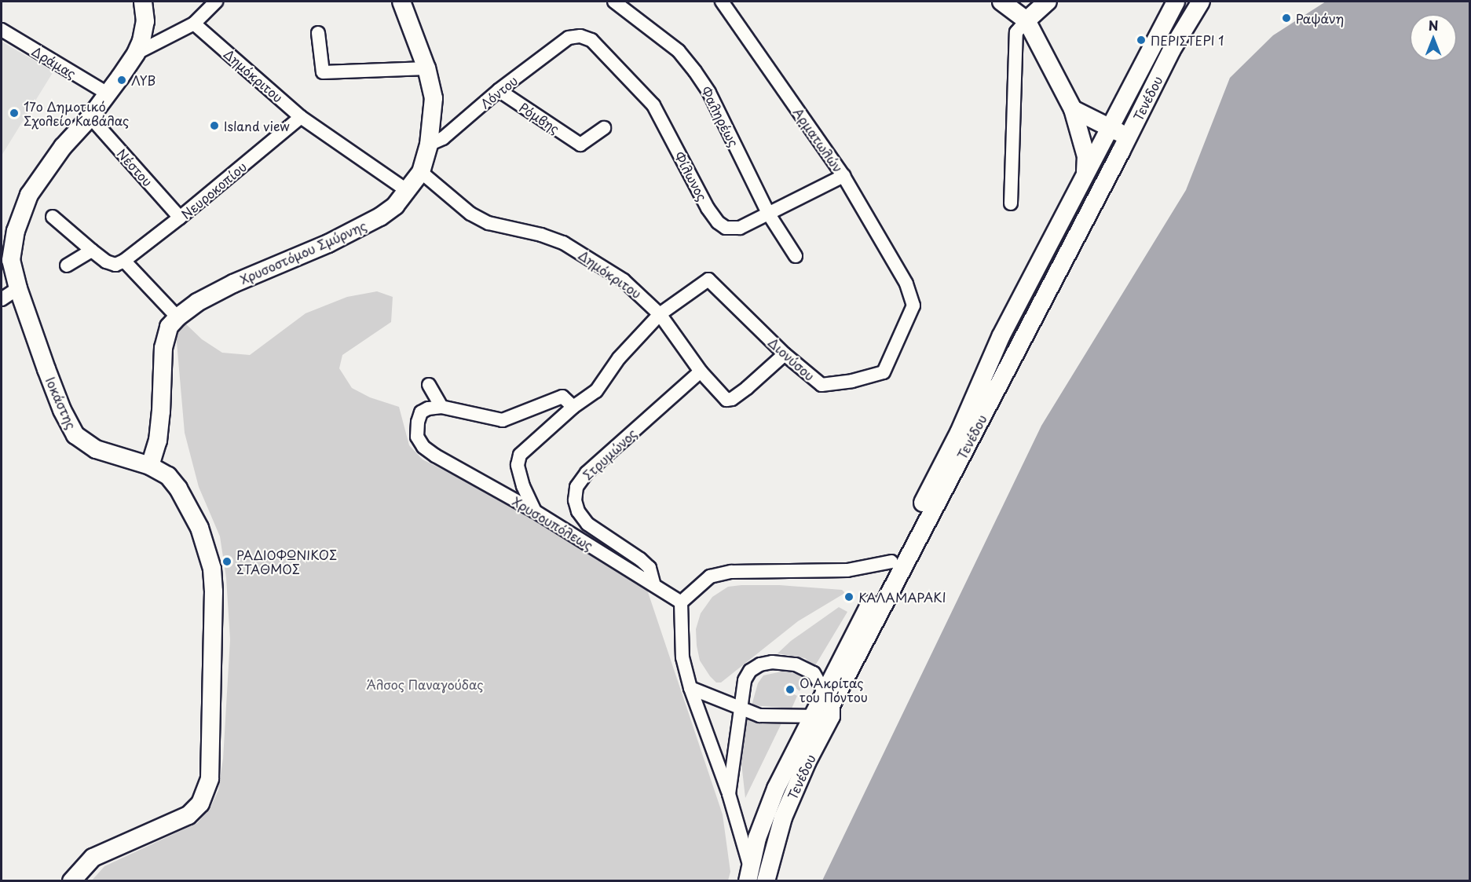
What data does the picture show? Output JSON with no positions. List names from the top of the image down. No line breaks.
{"streets":{"main road":["Τενέδου","Χρυσοστόμου Σμύρνης","Ιοκάστης"],"street":["Δράμας","Δημόκριτου","Λόντου","Φαληρέως","Ρόμβης","Αρματωλών","Νέστου","Φίλωνος","Νευροκοπίου","Διονύσου","Στρυμώνος","Χρυσουπόλεως"]},"crossings":[["Δράμας","Ιοκάστης"],["Δημόκριτου","Νευροκοπίου"],["Δημόκριτου","Χρυσοστόμου Σμύρνης"],["Δημόκριτου","Διονύσου"],["Δημόκριτου","Στρυμώνος"],["Λόντου","Ρόμβης"],["Λόντου","Φίλωνος"],["Λόντου","Χρυσοστόμου Σμύρνης"],["Φαληρέως","Φίλωνος"],["Αρματωλών","Φίλωνος"],["Αρματωλών","Διονύσου"],["Νέστου","Νευροκοπίου"],["Νέστου","Ιοκάστης"],["Χρυσοστόμου Σμύρνης","Ιοκάστης"],["Στρυμώνος","Χρυσουπόλεως"]],"parks":["Άλσος Παναγούδας"],"places":["Ραψάνη","ΠΕΡΙΣΤΕΡΙ 1","ΛΥΒ","17ο Δημοτικό Σχολείο Καβάλας","Island view","ΡΑΔΙΟΦΩΝΙΚΟΣ ΣΤΑΘΜΟΣ","ΚΑΛΑΜΑΡΑΚΙ","Ο Ακρίτας του Πόντου"],"north":"top"}
